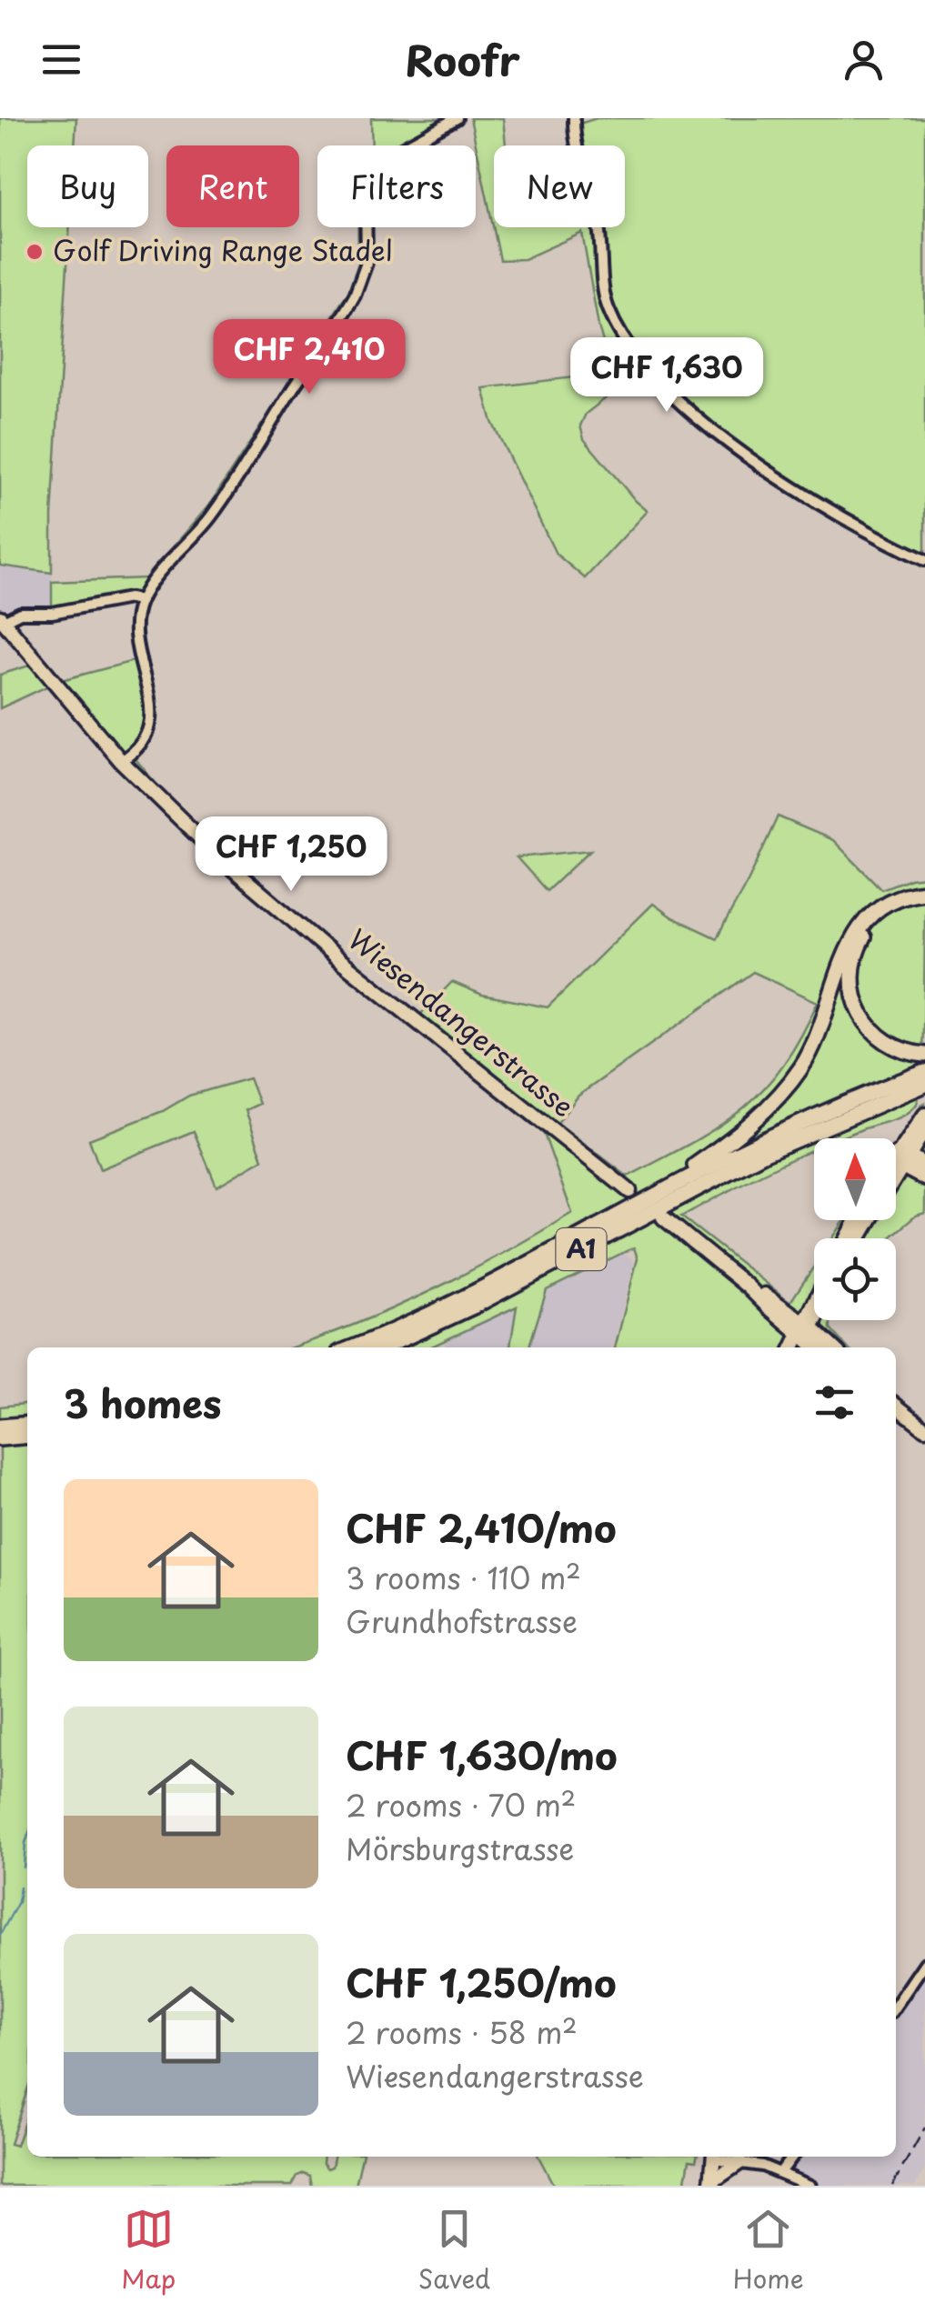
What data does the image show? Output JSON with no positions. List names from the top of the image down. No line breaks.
{"streets":{"highway":["A1"],"main road":["Wiesendangerstrasse"]},"places":["Golf Driving Range Stadel"],"north":"top","page":{"header":"Roofr","chip":["Buy","Rent","Filters","New"],"price":["CHF 2,410","CHF 1,630","CHF 1,250"],"heading":"3 homes","list":[{"name":"CHF 2,410/mo","note":"3 rooms · 110 m² · Grundhofstrasse"},{"name":"CHF 1,630/mo","note":"2 rooms · 70 m² · Mörsburgstrasse"},{"name":"CHF 1,250/mo","note":"2 rooms · 58 m² · Wiesendangerstrasse"}],"tabs":["Map","Saved","Home"]}}
